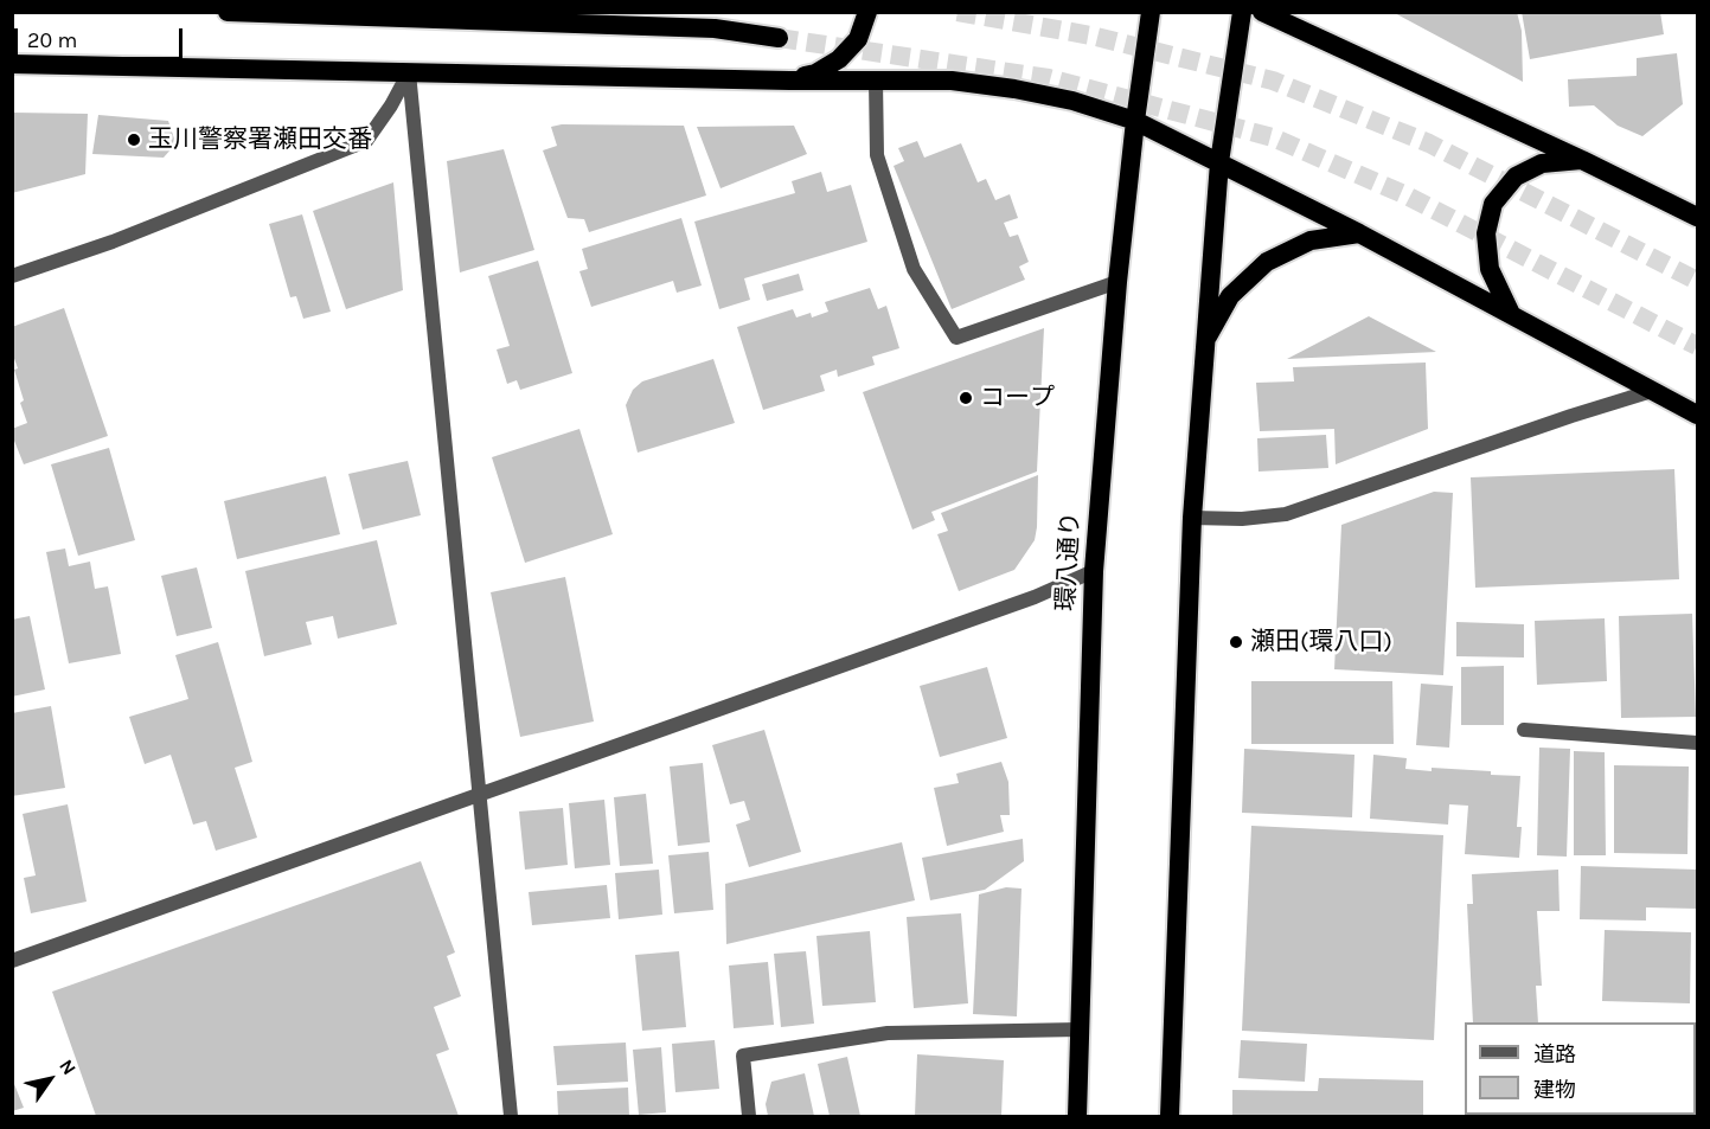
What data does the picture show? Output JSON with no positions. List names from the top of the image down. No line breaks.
{"streets":{"highway":["環八通り"]},"places":["玉川警察署瀬田交番","コープ","瀬田(環八口)"],"legend":["道路","建物"],"scale_bar":"20 m","north":"top right"}
